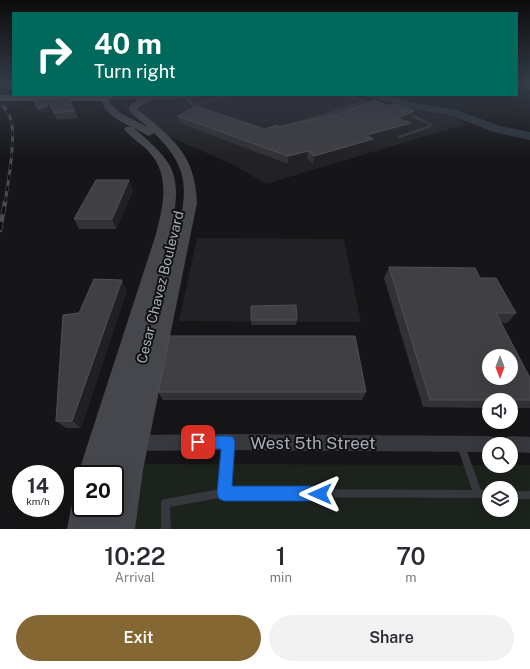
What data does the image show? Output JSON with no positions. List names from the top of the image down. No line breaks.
{"streets":{"main road":["Cesar Chavez Boulevard"],"street":["West 5th Street"]},"north":"bottom","page":{"turn":["40 m","Turn right"],"speed":"14 km/h","limit":"20","eta":["10:22","Arrival","1","min","70","m"],"buttons":["Exit","Share"]}}
